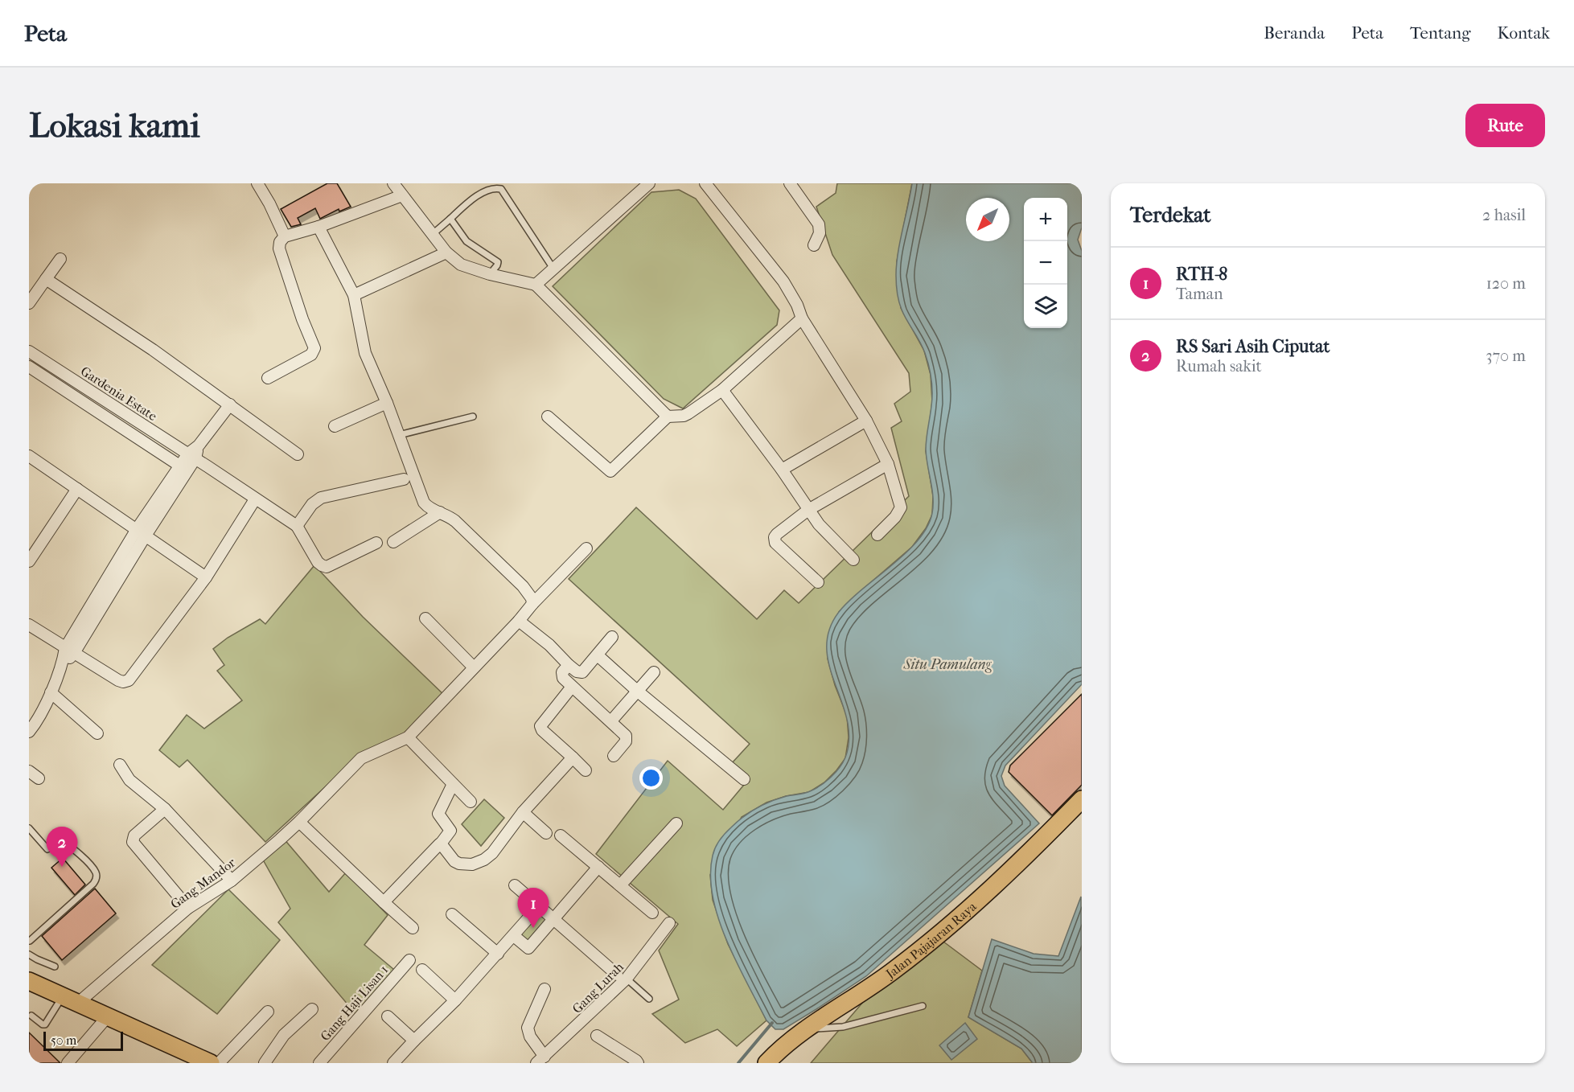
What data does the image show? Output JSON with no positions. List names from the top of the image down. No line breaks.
{"streets":{"main road":["Jalan Pajajaran Raya"],"street":["Gardenia Estate","Gang Mandor","Gang Lurah","Gang Haji Lisan 1"]},"water":["Situ Pamulang"],"scale_bar":"50 m","north":"bottom left","page":{"header":"Peta","nav":["Beranda","Peta","Tentang","Kontak"],"buttons":"Rute","title":"Lokasi kami","heading":["Terdekat","2 hasil"],"map_buttons":["+","−"],"list":[{"mark":"1","name":"RTH-8","note":"Taman","value":"120 m"},{"mark":"2","name":"RS Sari Asih Ciputat","note":"Rumah sakit","value":"370 m"}],"pins":["2","1"],"scale":"50 m"}}
